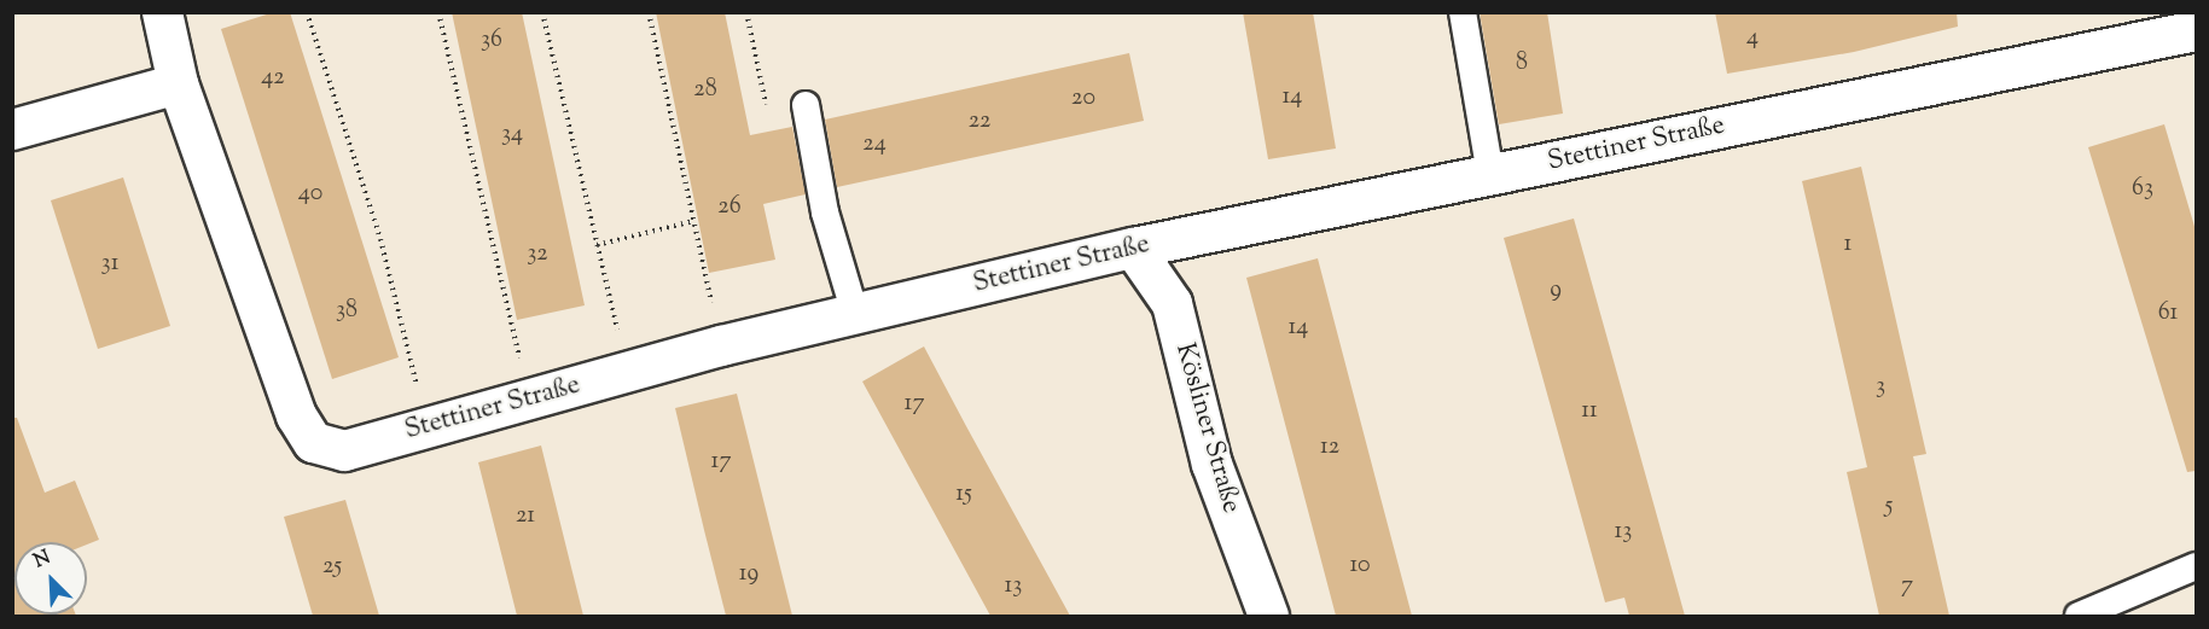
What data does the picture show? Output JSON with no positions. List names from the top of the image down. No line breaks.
{"streets":{"street":["Stettiner Straße","Kösliner Straße"]},"crossings":[["Stettiner Straße","Kösliner Straße"]],"house_numbers":["4","36","8","42","28","14","20","22","34","24","63","40","26","1","32","31","9","38","61","14","3","17","11","12","17","15","5","21","13","10","25","19","13","7"],"north":"top left"}
